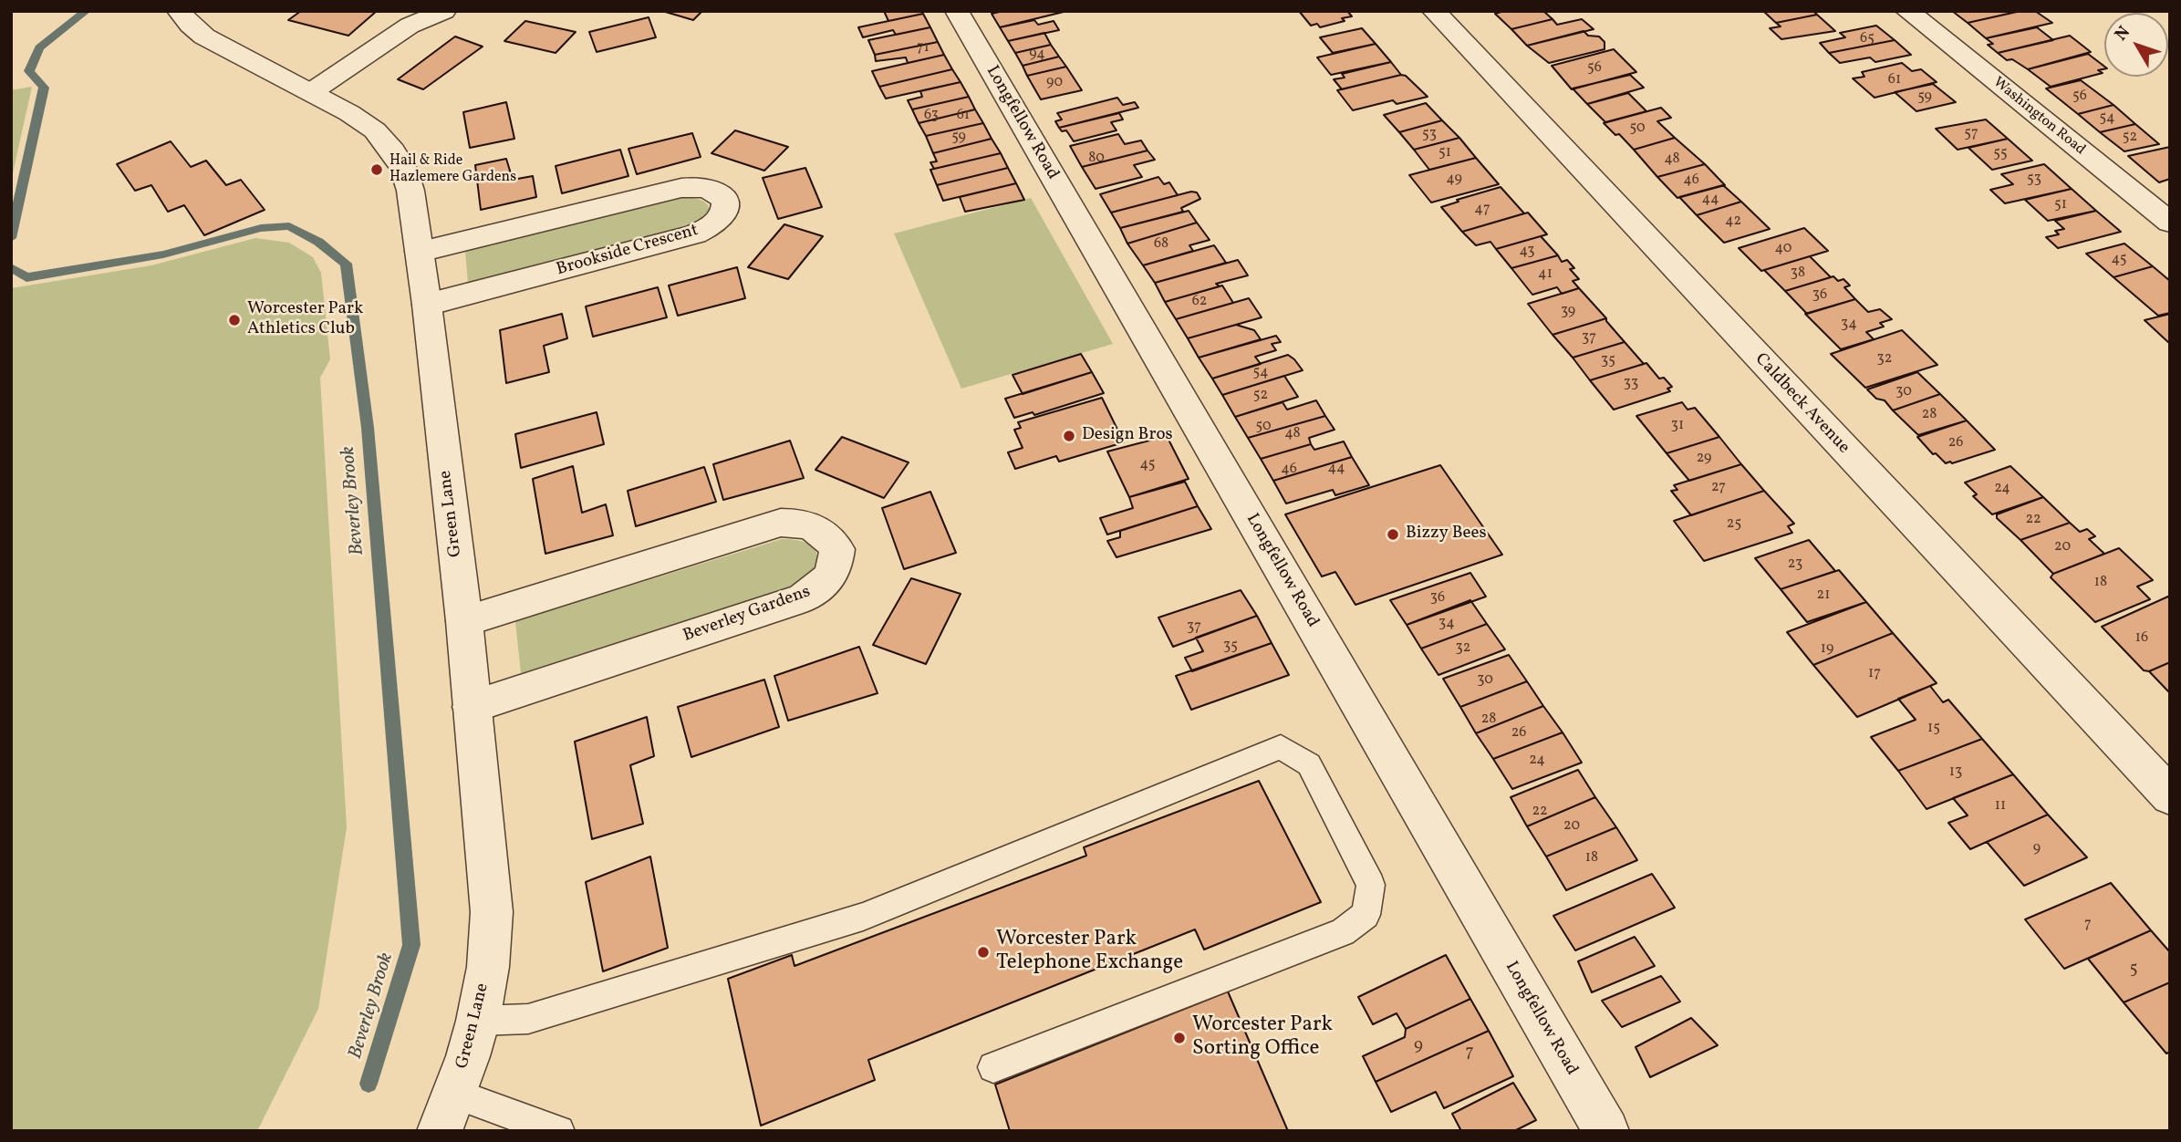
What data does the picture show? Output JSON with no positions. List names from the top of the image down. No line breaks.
{"streets":{"street":["Washington Road","Longfellow Road","Brookside Crescent","Caldbeck Avenue","Green Lane","Beverley Gardens"]},"crossings":[["Brookside Crescent","Green Lane"],["Green Lane","Beverley Gardens"]],"water":["Beverley Brook"],"places":["Hail & Ride Hazlemere Gardens","Worcester Park Athletics Club","Design Bros","Bizzy Bees","Worcester Park Telephone Exchange","Worcester Park Sorting Office"],"house_numbers":["65","71","94","56","61","90","56","59","63","61","54","50","57","53","59","52","51","55","80","48","49","53","46","44","51","47","42","68","40","43","45","38","41","36","62","39","34","37","32","35","54","33","30","52","28","31","50","48","26","29","45","44","46","27","24","22","25","20","23","18","21","36","34","37","16","35","32","19","17","30","28","15","26","24","13","11","22","20","9","18","7","5","9","7"],"north":"top left"}
